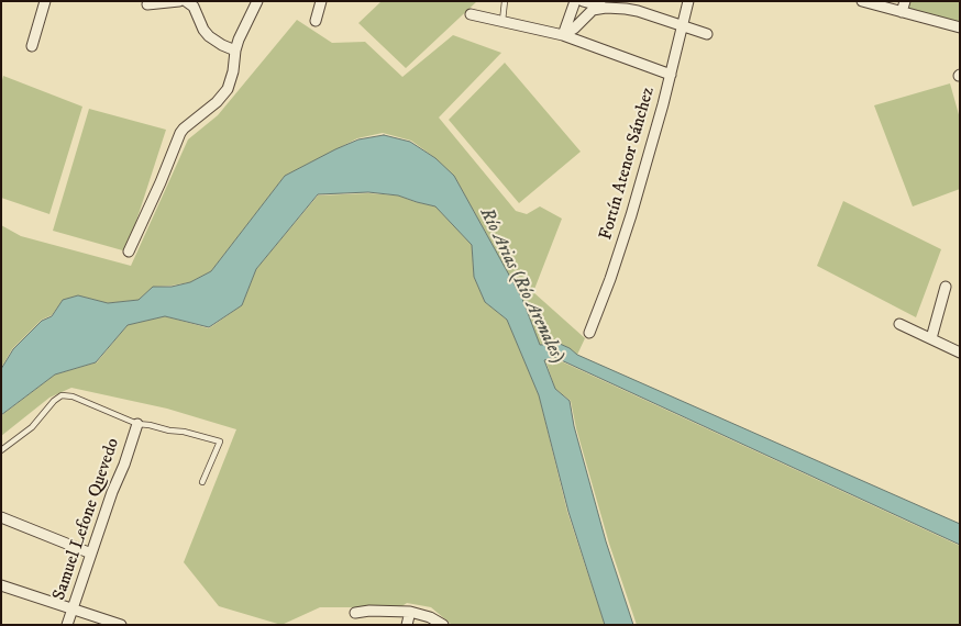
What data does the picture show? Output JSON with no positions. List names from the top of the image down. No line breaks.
{"streets":{"street":["Fortín Atenor Sánchez","Samuel Lefone Quevedo"]},"water":["Río Arias (Río Arenales)"]}
